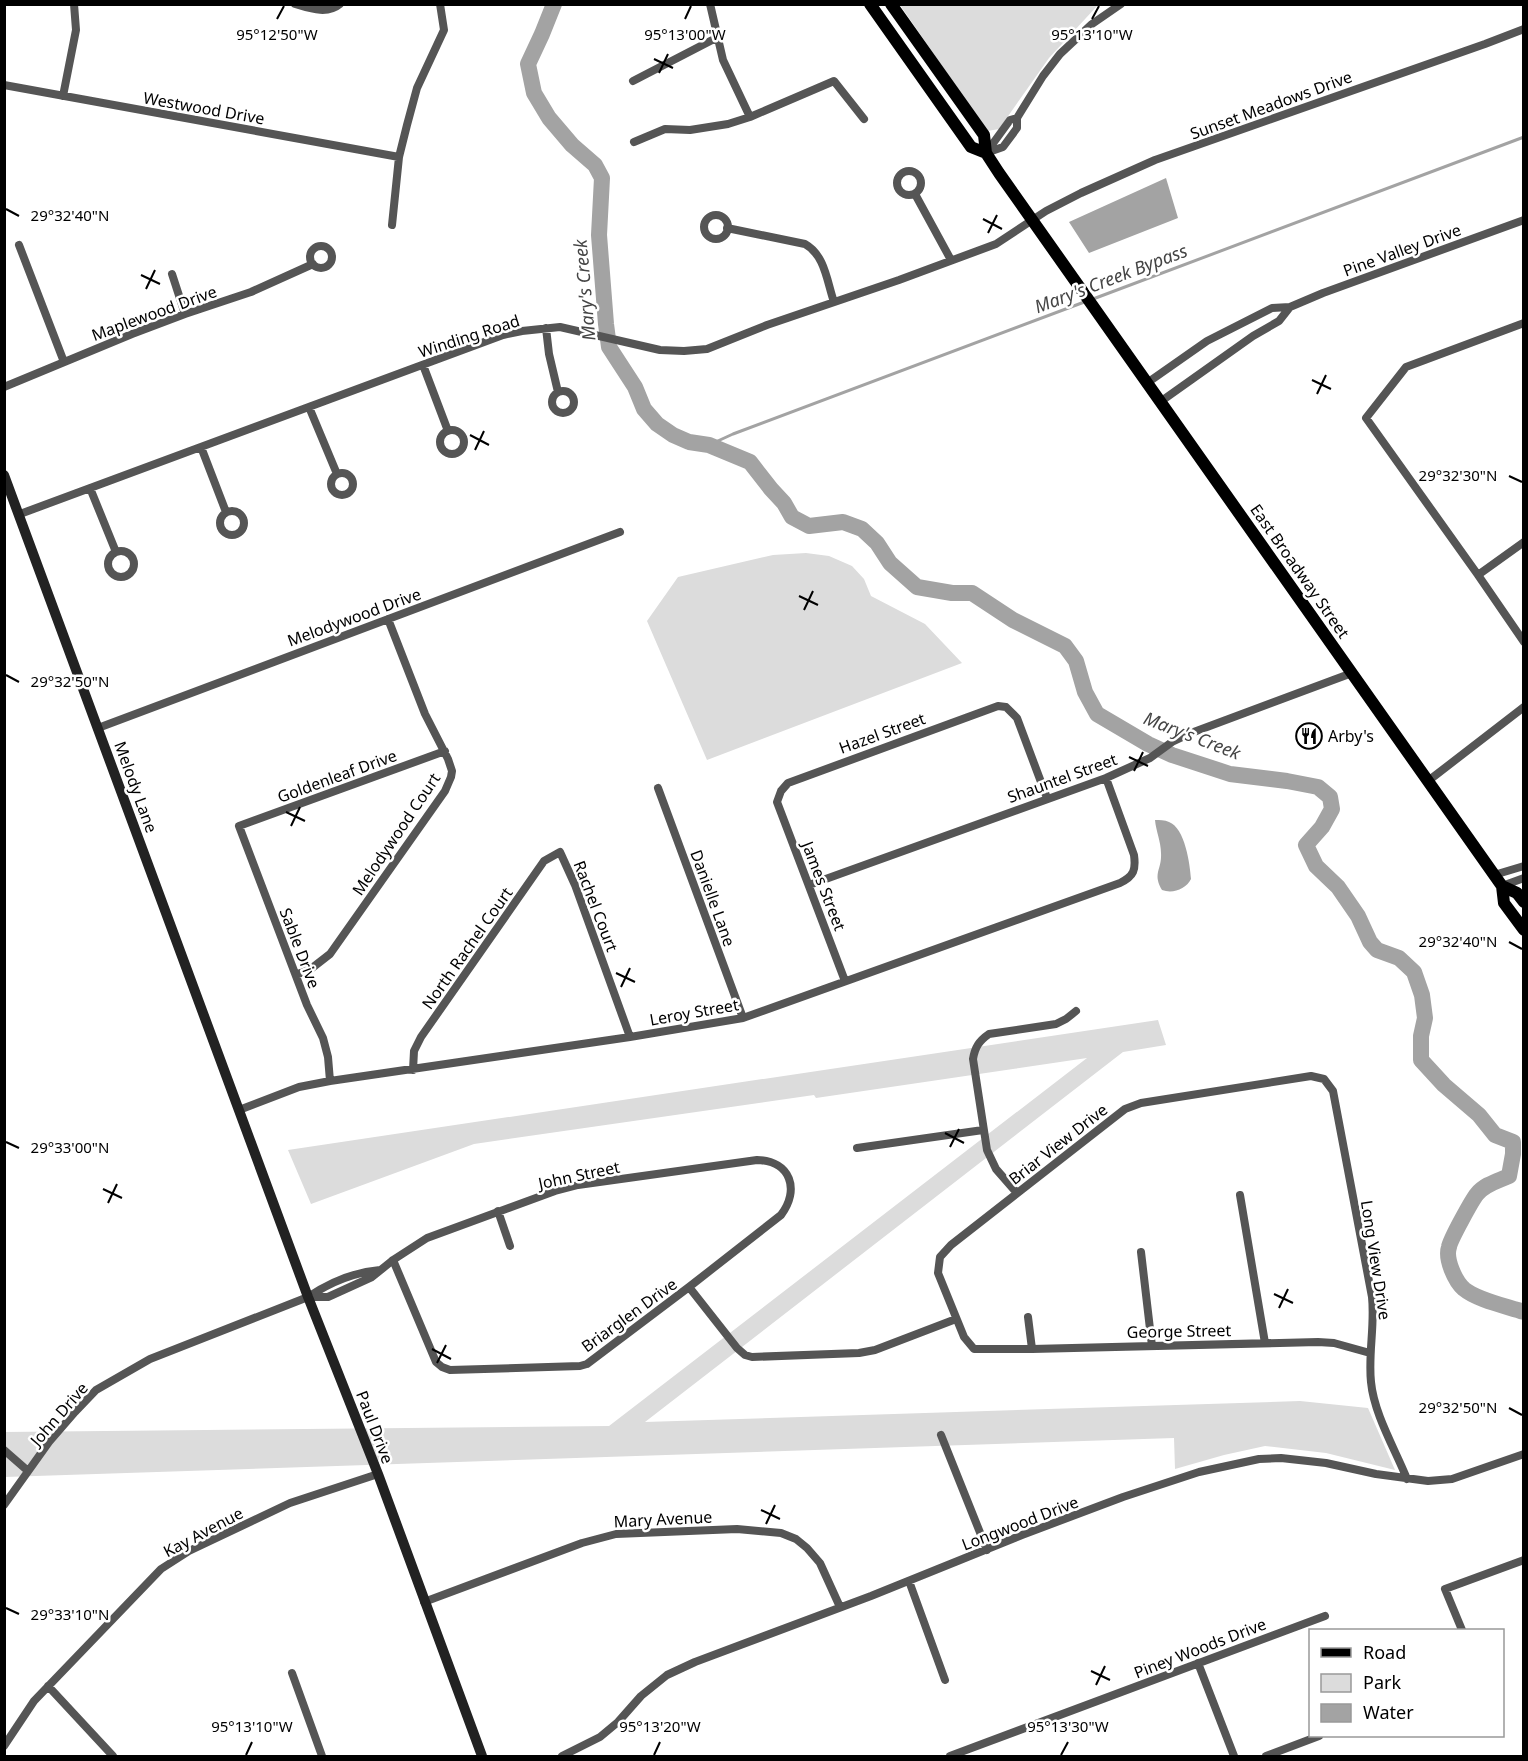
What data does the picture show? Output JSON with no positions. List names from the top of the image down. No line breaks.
{"streets":{"main road":["East Broadway Street"],"street":["Sunset Meadows Drive","Westwood Drive","Pine Valley Drive","Maplewood Drive","Winding Road","Melodywood Drive","Hazel Street","Goldenleaf Drive","Shauntel Street","Melody Lane","Melodywood Court","James Street","Danielle Lane","Rachel Court","Sable Drive","North Rachel Court","Leroy Street","Briar View Drive","John Street","Long View Drive","Briarglen Drive","George Street","John Drive","Paul Drive","Mary Avenue","Longwood Drive","Kay Avenue","Piney Woods Drive"]},"crossings":[["Sunset Meadows Drive","Winding Road"],["Sunset Meadows Drive","East Broadway Street"],["Pine Valley Drive","East Broadway Street"],["Winding Road","East Broadway Street"],["Winding Road","Melody Lane"],["East Broadway Street","Shauntel Street"],["Melodywood Drive","Melody Lane"],["Melodywood Drive","Melodywood Court"],["Hazel Street","Shauntel Street"],["Hazel Street","James Street"],["Goldenleaf Drive","Melodywood Court"],["Goldenleaf Drive","Sable Drive"],["Shauntel Street","James Street"],["Shauntel Street","Leroy Street"],["Melody Lane","Leroy Street"],["Melody Lane","Paul Drive"],["Melodywood Court","Sable Drive"],["James Street","Leroy Street"],["Danielle Lane","Leroy Street"],["Rachel Court","North Rachel Court"],["Rachel Court","Leroy Street"],["Sable Drive","Leroy Street"],["North Rachel Court","Leroy Street"],["Leroy Street","Paul Drive"],["Briar View Drive","Long View Drive"],["Briar View Drive","George Street"],["John Street","Briarglen Drive"],["John Street","John Drive"],["John Street","Paul Drive"],["Long View Drive","George Street"],["Long View Drive","Longwood Drive"],["Paul Drive","Mary Avenue"],["Paul Drive","Kay Avenue"],["Mary Avenue","Longwood Drive"]],"water":["Mary's Creek Bypass","Mary's Creek"],"places":{"restaurant":["Arby's"]},"legend":["Road","Park","Water"],"coordinates":["95°12'50\"W","95°13'00\"W","95°13'10\"W","29°32'40\"N","29°32'30\"N","29°32'50\"N","29°33'00\"N","29°33'10\"N","95°13'20\"W","95°13'30\"W"]}
